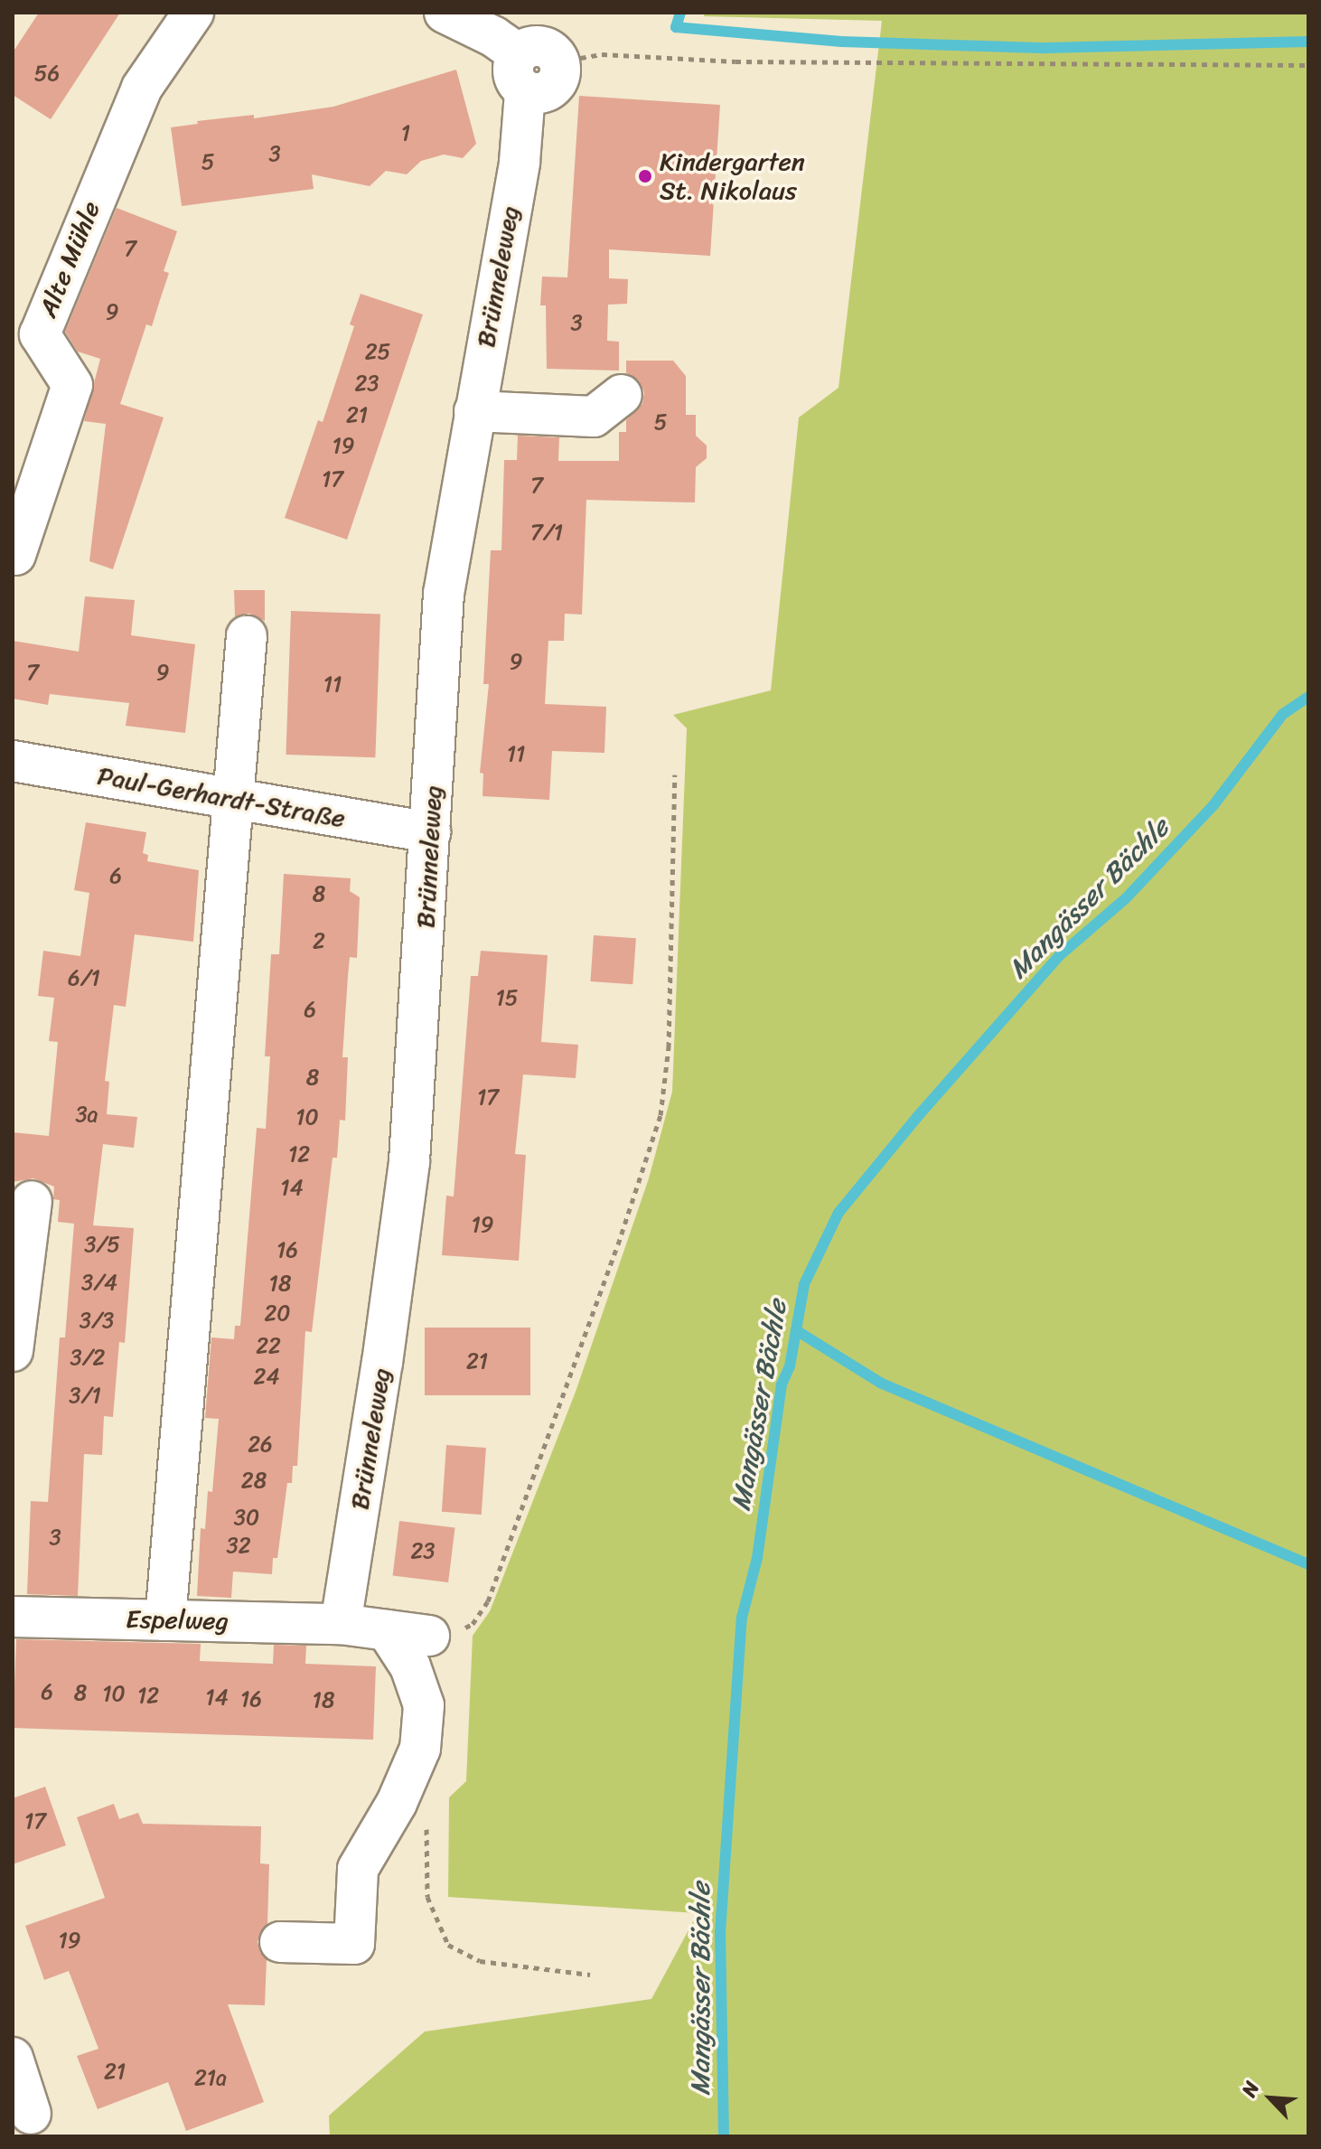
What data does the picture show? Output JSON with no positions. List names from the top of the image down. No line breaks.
{"streets":{"street":["Alte Mühle","Brünneleweg","Paul-Gerhardt-Straße","Espelweg"]},"crossings":[["Brünneleweg","Paul-Gerhardt-Straße"],["Brünneleweg","Espelweg"]],"water":["Mangässer Bächle"],"places":["Kindergarten St. Nikolaus"],"house_numbers":["56","1","3","5","7","9","3","25","23","21","5","19","17","7","7/1","9","7","9","11","11","6","8","2","6/1","15","6","8","17","3a","10","12","14","19","3/5","16","3/4","18","20","3/3","22","3/2","21","24","3/1","26","28","30","3","32","23","6","8","10","12","14","16","18","17","19","21","21a"],"north":"top left"}
